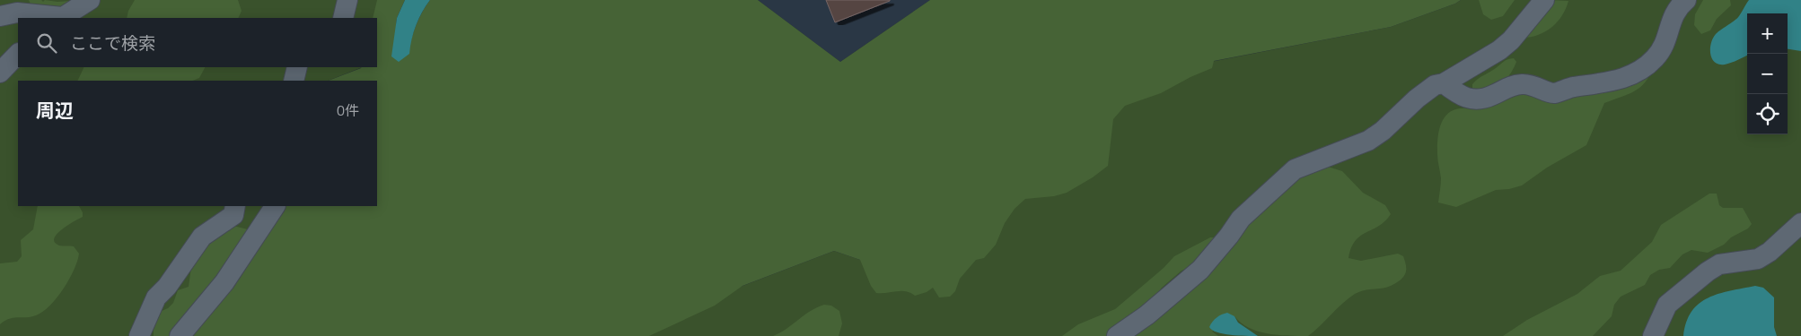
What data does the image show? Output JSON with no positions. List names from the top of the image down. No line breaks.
{"page":{"map_buttons":["+","−"],"search":"ここで検索","heading":["周辺","0件"]}}
